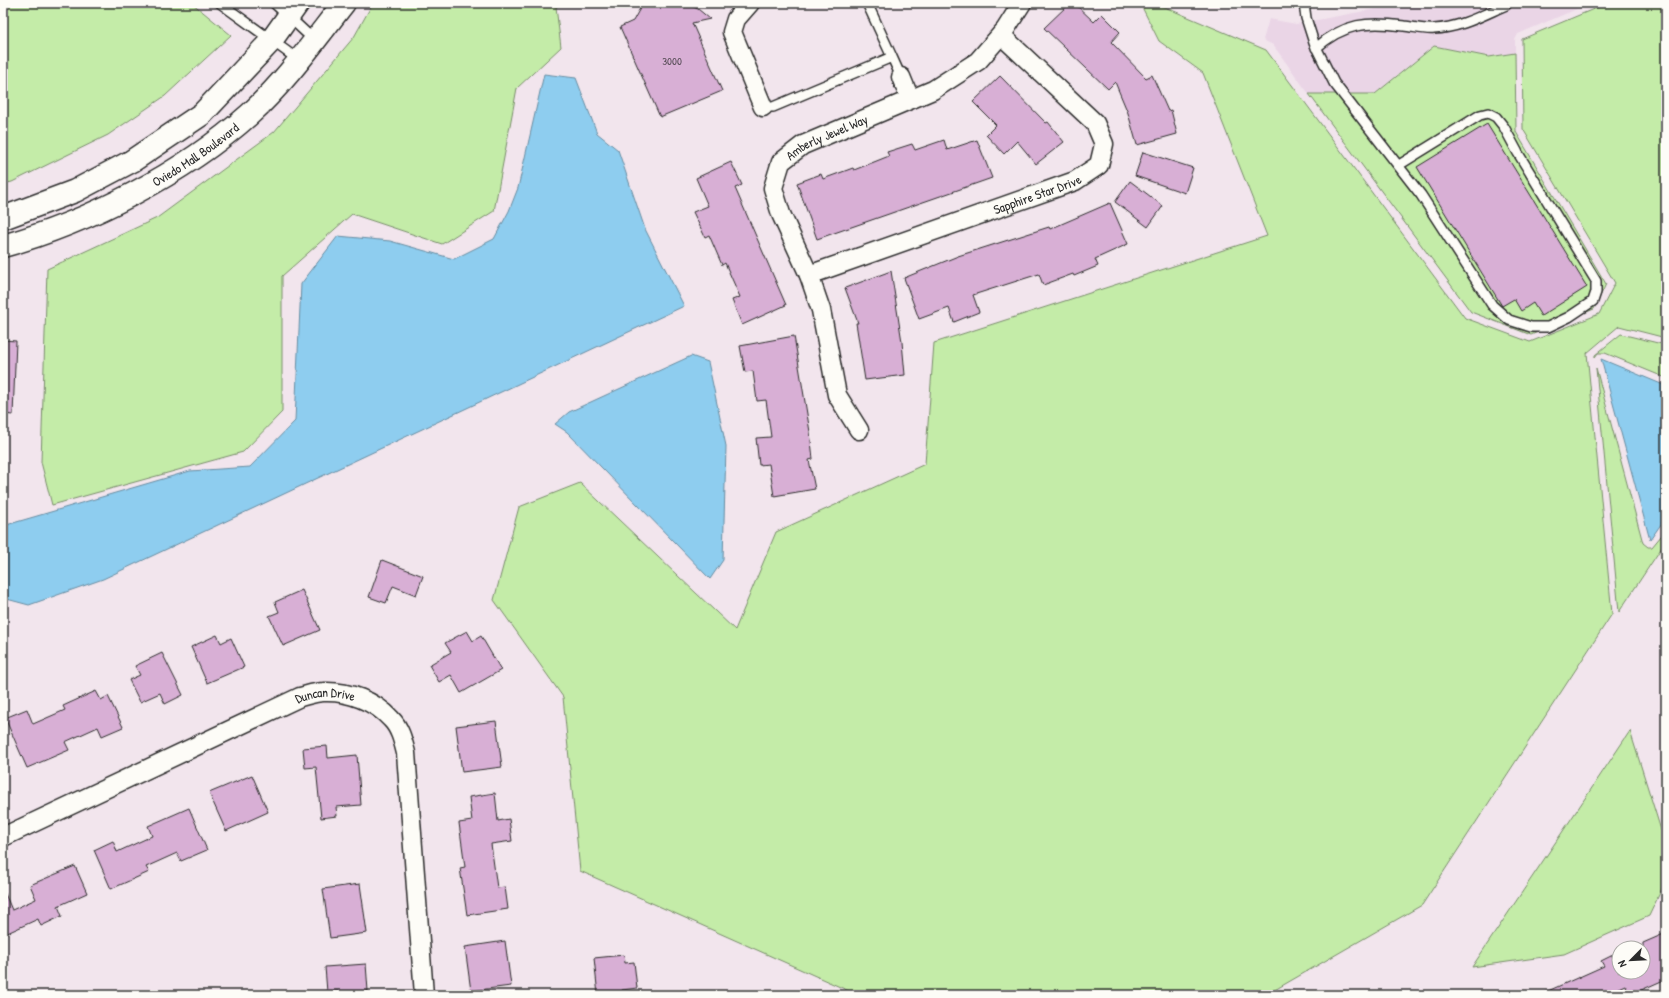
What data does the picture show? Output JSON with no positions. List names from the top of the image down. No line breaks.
{"streets":{"street":["Amberly Jewel Way","Oviedo Mall Boulevard","Sapphire Star Drive","Duncan Drive"]},"crossings":[["Amberly Jewel Way","Sapphire Star Drive"]],"house_numbers":["3000"],"north":"bottom left"}
